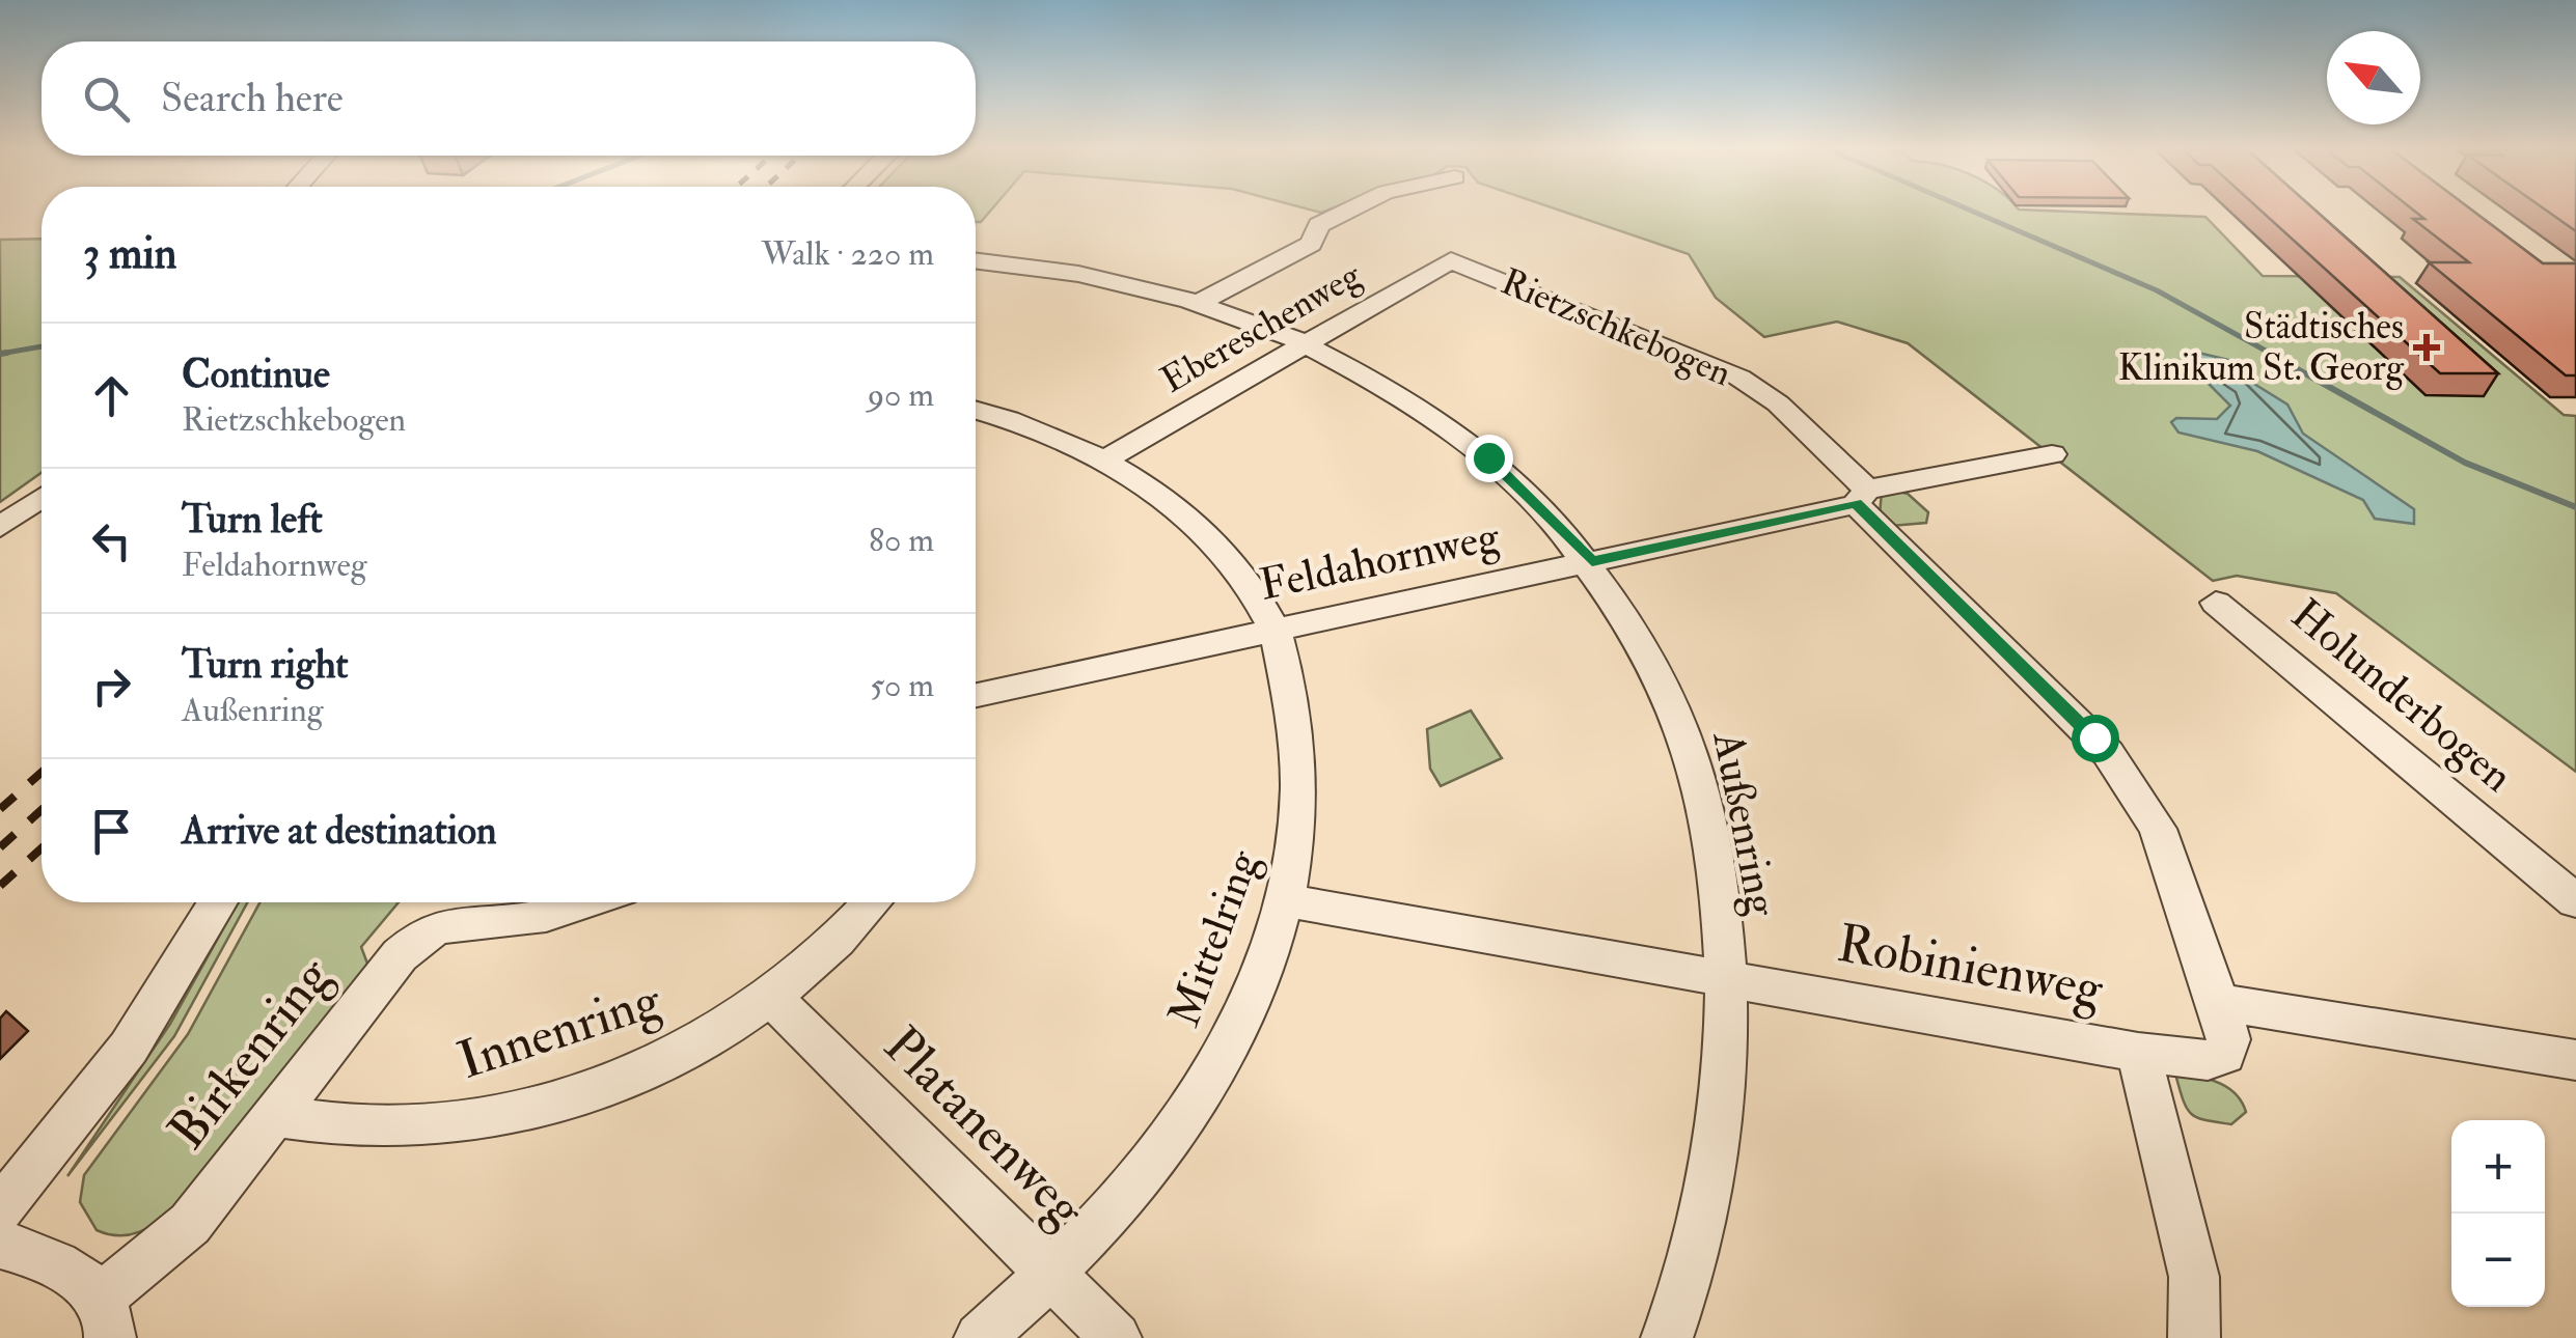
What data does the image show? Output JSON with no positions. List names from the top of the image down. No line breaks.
{"streets":{"street":["Ebereschenweg","Rietzschkebogen","Feldahornweg","Holunderbogen","Außenring","Mittelring","Robinienweg","Innenring","Birkenring","Platanenweg"]},"crossings":[["Ebereschenweg","Rietzschkebogen"],["Ebereschenweg","Außenring"],["Ebereschenweg","Mittelring"],["Rietzschkebogen","Feldahornweg"],["Rietzschkebogen","Robinienweg"],["Feldahornweg","Außenring"],["Feldahornweg","Mittelring"],["Außenring","Robinienweg"],["Mittelring","Robinienweg"],["Mittelring","Platanenweg"],["Innenring","Birkenring"],["Innenring","Platanenweg"]],"places":{"health":["Städtisches Klinikum St. Georg"]},"north":"top left","page":{"search":"Search here","heading":["3 min","Walk · 220 m"],"list":[["Continue","Rietzschkebogen","90 m"],["Turn left","Feldahornweg","80 m"],["Turn right","Außenring","50 m"],"Arrive at destination"],"map_buttons":["+","−"]}}
